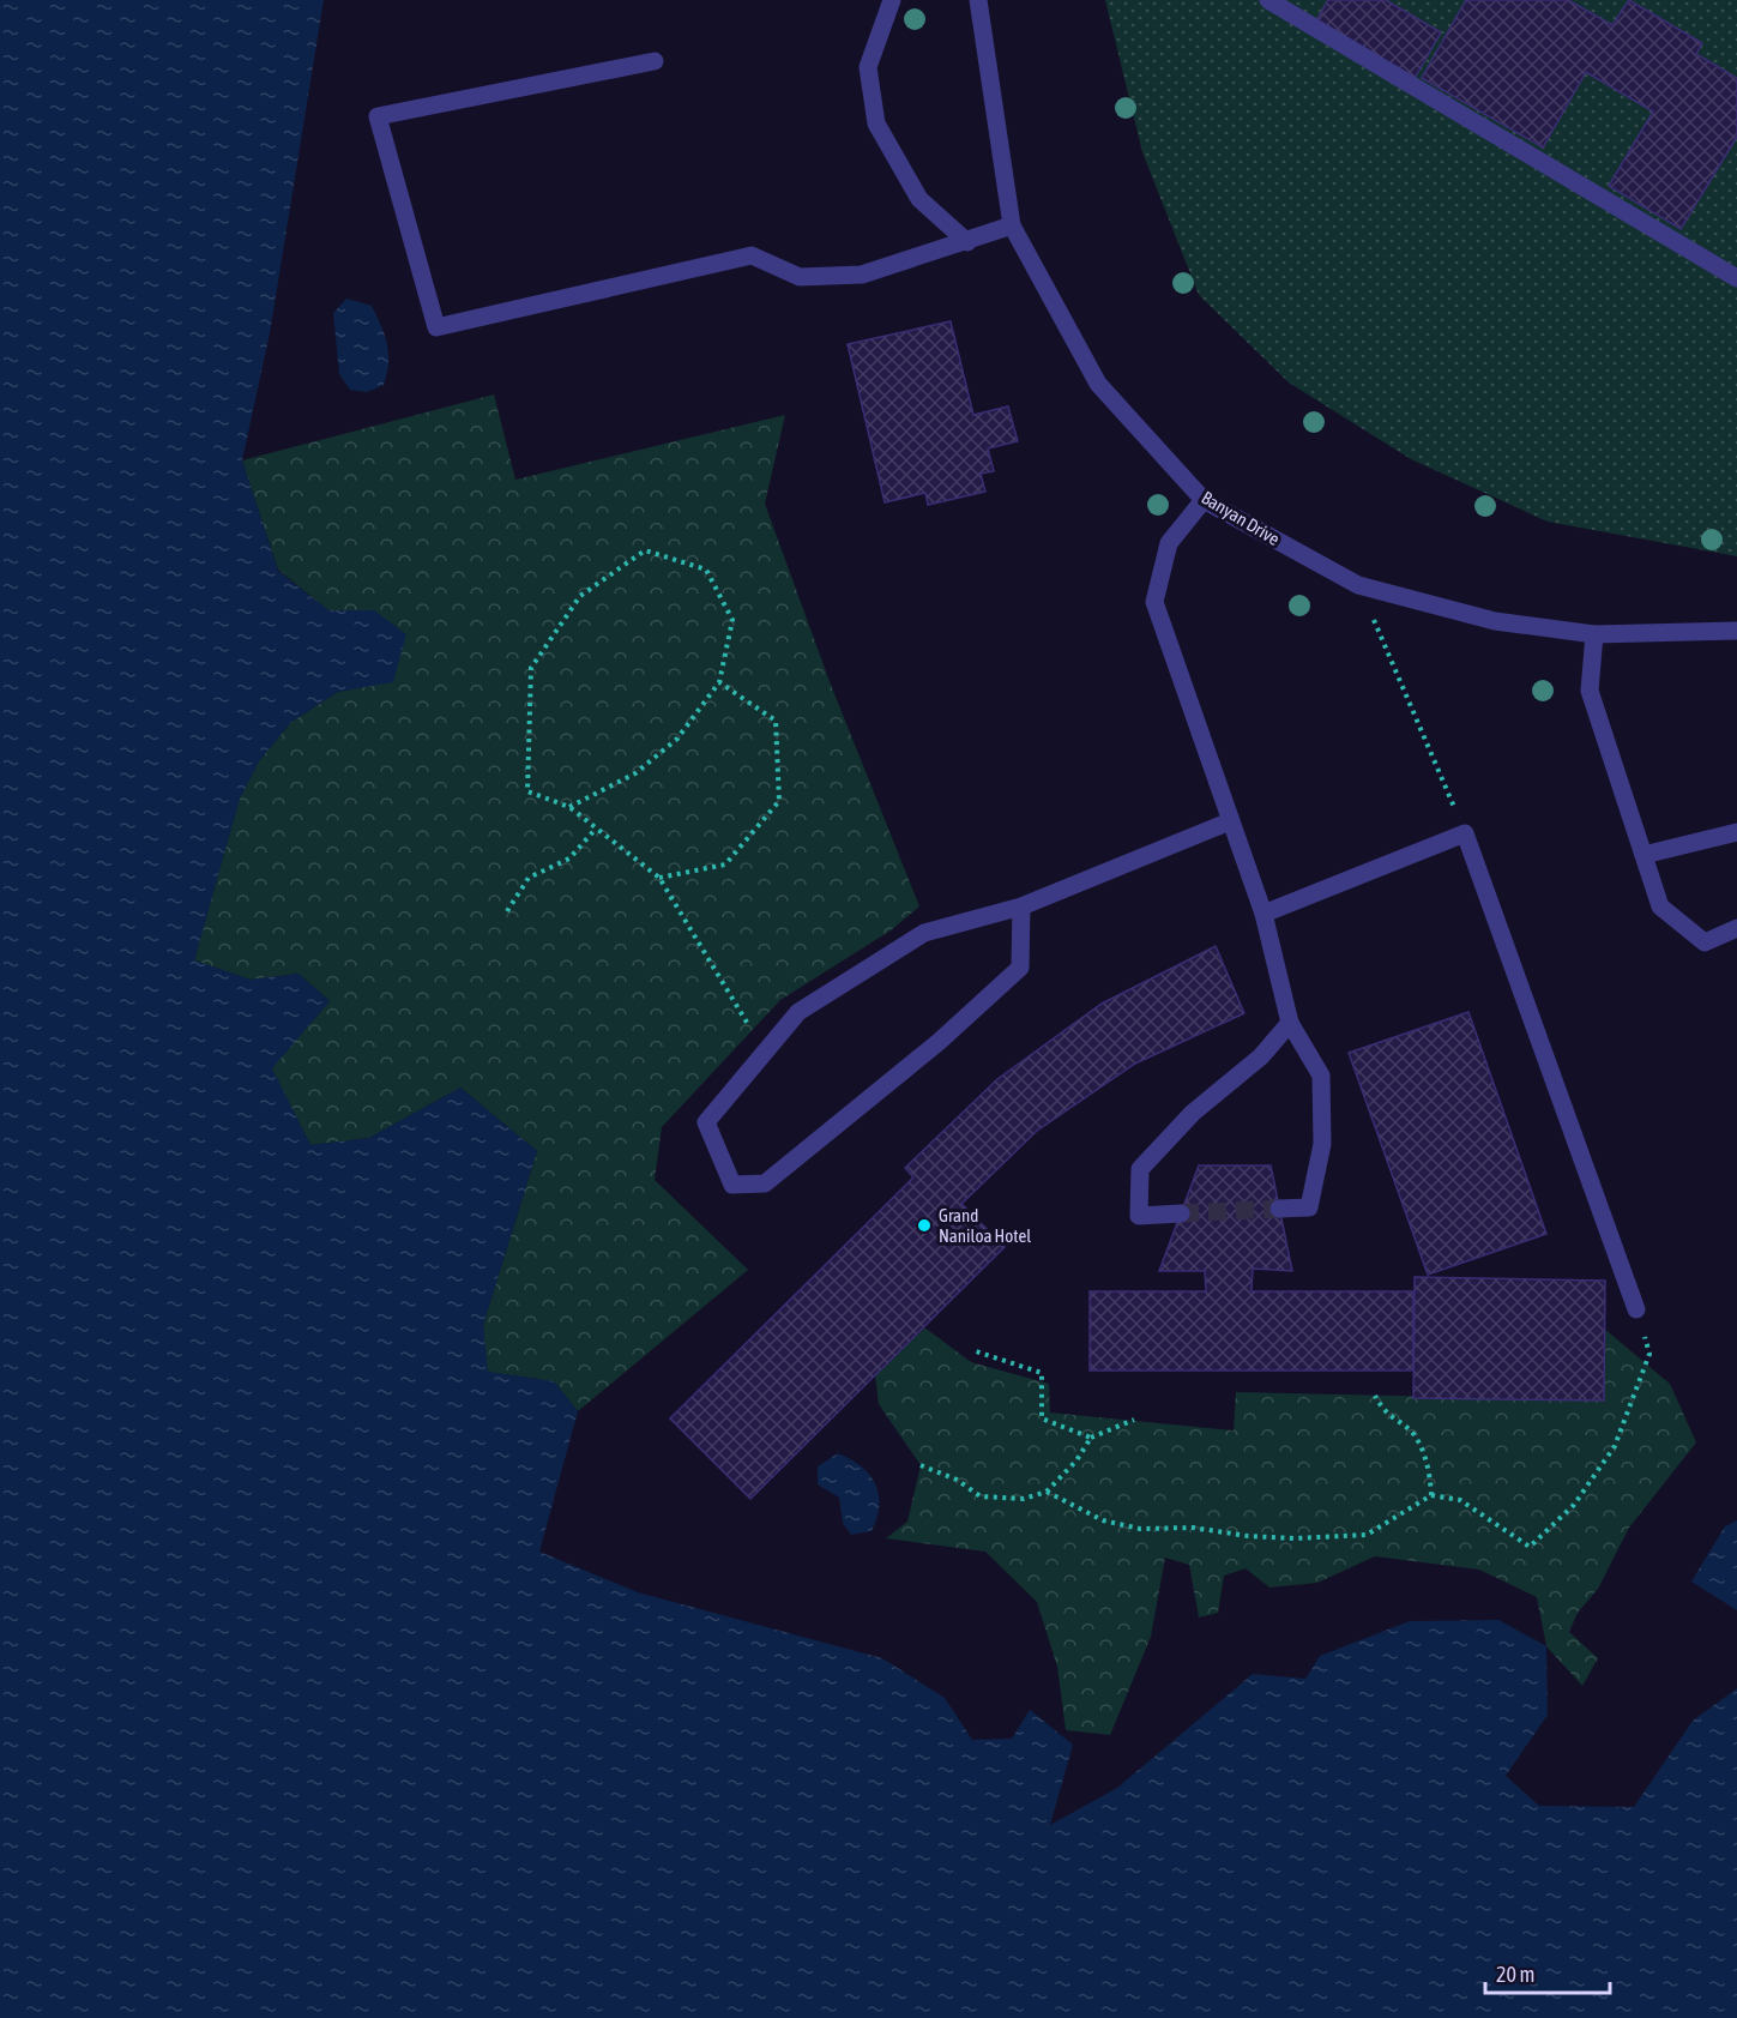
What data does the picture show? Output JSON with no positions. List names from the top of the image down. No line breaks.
{"streets":{"street":["Banyan Drive"]},"places":["Grand Naniloa Hotel"],"scale_bar":"20 m"}
